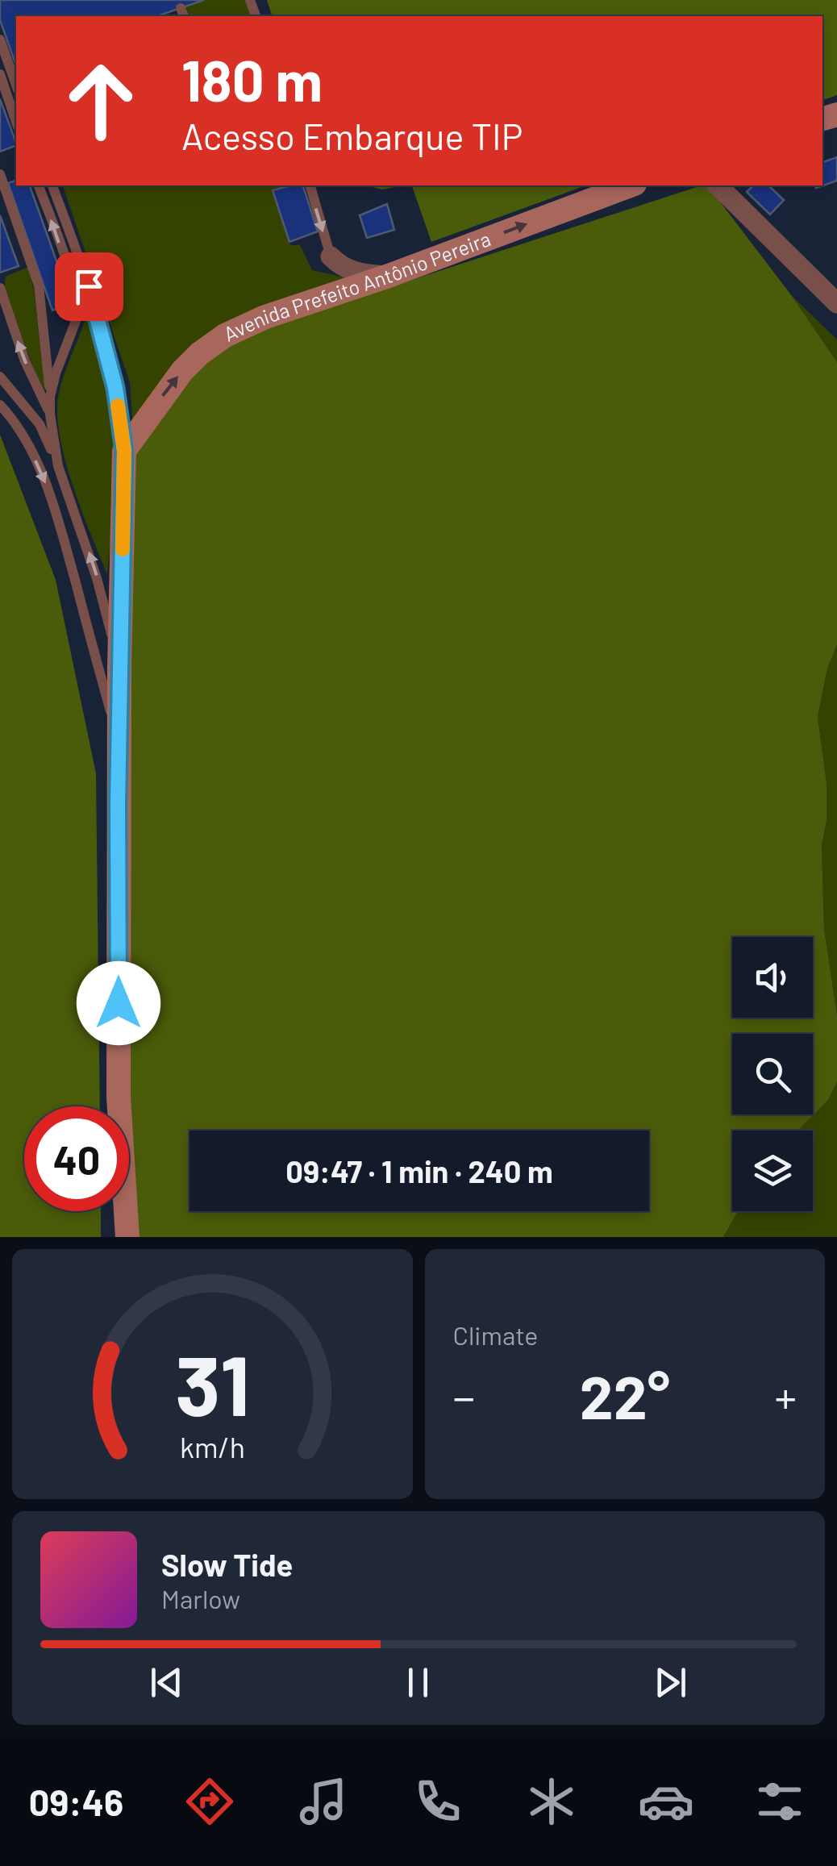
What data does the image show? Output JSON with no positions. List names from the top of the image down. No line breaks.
{"streets":{"street":["Avenida Prefeito Antônio Pereira"]},"one_way":["Avenida Prefeito Antônio Pereira"],"page":{"turn":["180 m","Acesso Embarque TIP"],"limit":"40","trip":"09:47 · 1 min · 240 m","tile":"Climate","heat":["−","22°","+"],"song":["Slow Tide","Marlow"],"tabs":"09:46","gauge":["31","km/h"]}}
